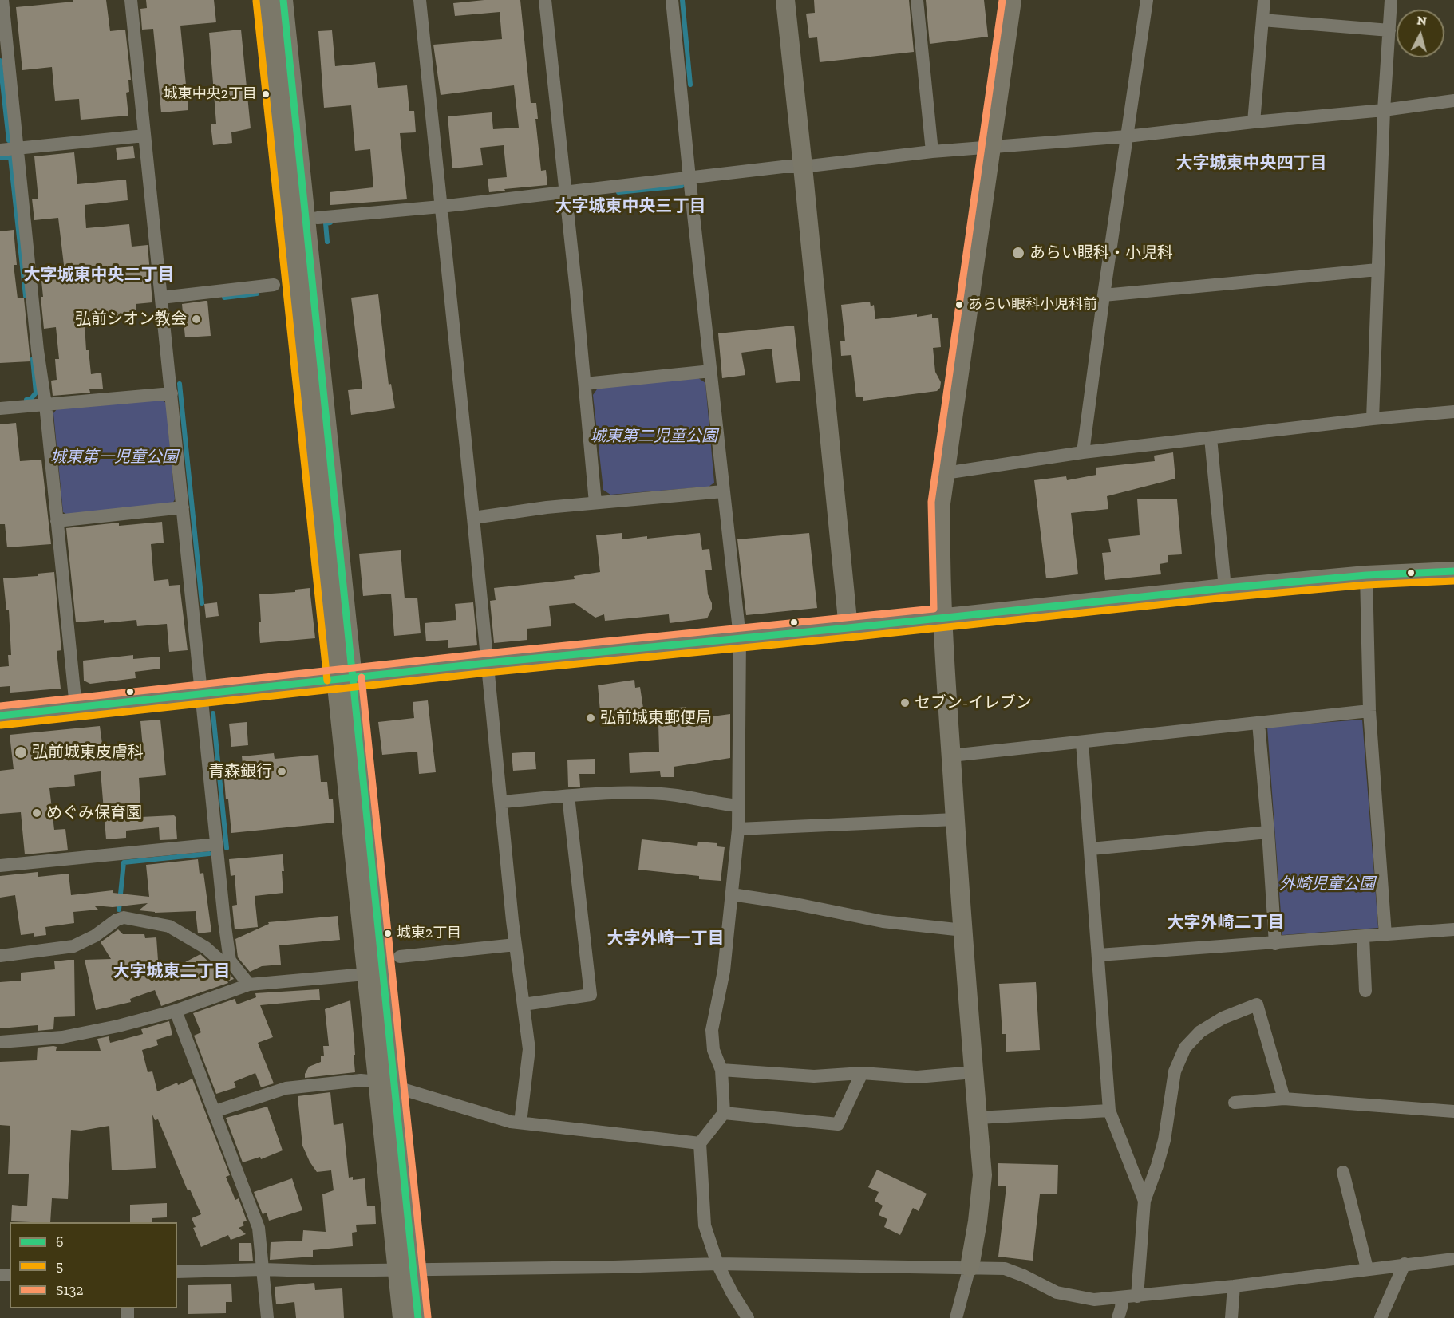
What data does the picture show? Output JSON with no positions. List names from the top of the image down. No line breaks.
{"districts":["大字城東中央四丁目","大字城東中央三丁目","大字城東中央二丁目","大字外崎二丁目","大字外崎一丁目","大字城東二丁目"],"parks":["城東第二児童公園","城東第一児童公園","外崎児童公園"],"places":["城東中央2丁目","あらい眼科・小児科","あらい眼科小児科前","弘前シオン教会","セブン-イレブン","弘前城東郵便局","弘前城東皮膚科","青森銀行","めぐみ保育園","城東2丁目"],"lines":["transit line 6","transit line S132","transit line 5"],"legend":["6","5","S132"],"north":"top"}
